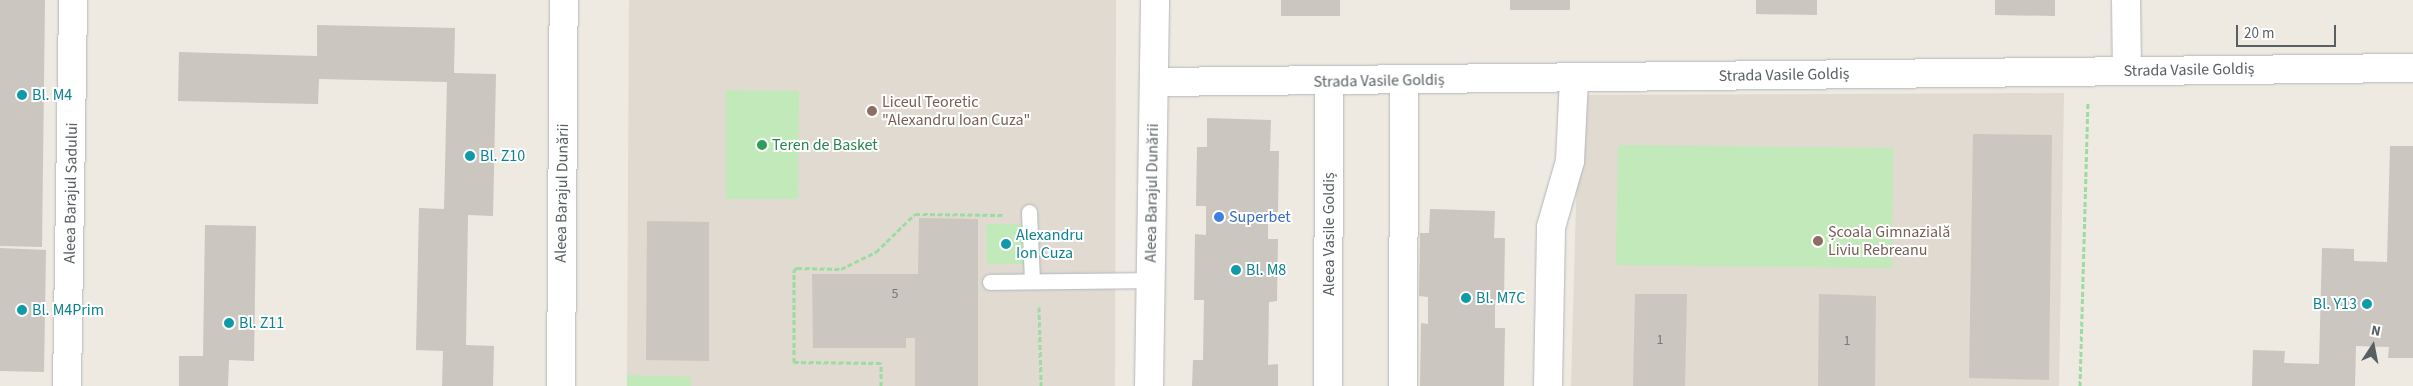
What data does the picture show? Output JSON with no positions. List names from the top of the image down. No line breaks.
{"streets":{"street":["Strada Vasile Goldiș","Aleea Barajul Sadului","Aleea Barajul Dunării","Aleea Vasile Goldiș"]},"crossings":[["Strada Vasile Goldiș","Aleea Barajul Dunării"],["Strada Vasile Goldiș","Aleea Vasile Goldiș"]],"places":["Bl. M4","Liceul Teoretic \"Alexandru Ioan Cuza\"","Teren de Basket","Bl. Z10","Superbet","Școala Gimnazială Liviu Rebreanu","Alexandru Ion Cuza","Bl. M8","Bl. M7C","Bl. Y13","Bl. M4Prim","Bl. Z11"],"house_numbers":["5","1","1"],"scale_bar":"20 m","north":"top"}
